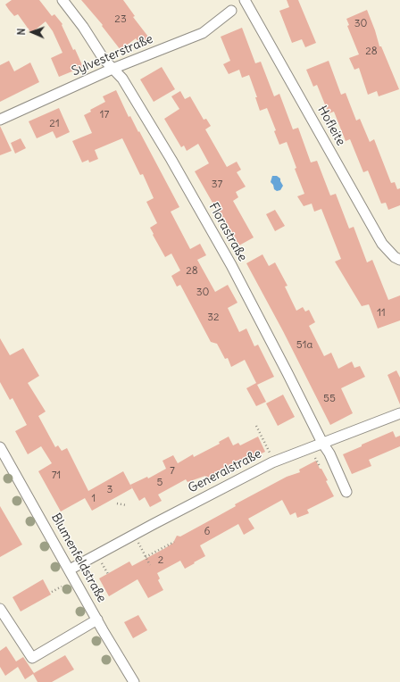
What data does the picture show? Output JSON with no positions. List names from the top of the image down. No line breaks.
{"streets":{"street":["Sylvesterstraße","Hofleite","Florastraße","Generalstraße","Blumenfeldstraße"]},"crossings":[["Sylvesterstraße","Florastraße"],["Florastraße","Generalstraße"],["Generalstraße","Blumenfeldstraße"]],"house_numbers":["23","30","28","17","21","37","28","30","11","32","51a","55","7","71","5","3","1","6","2"],"north":"left"}
